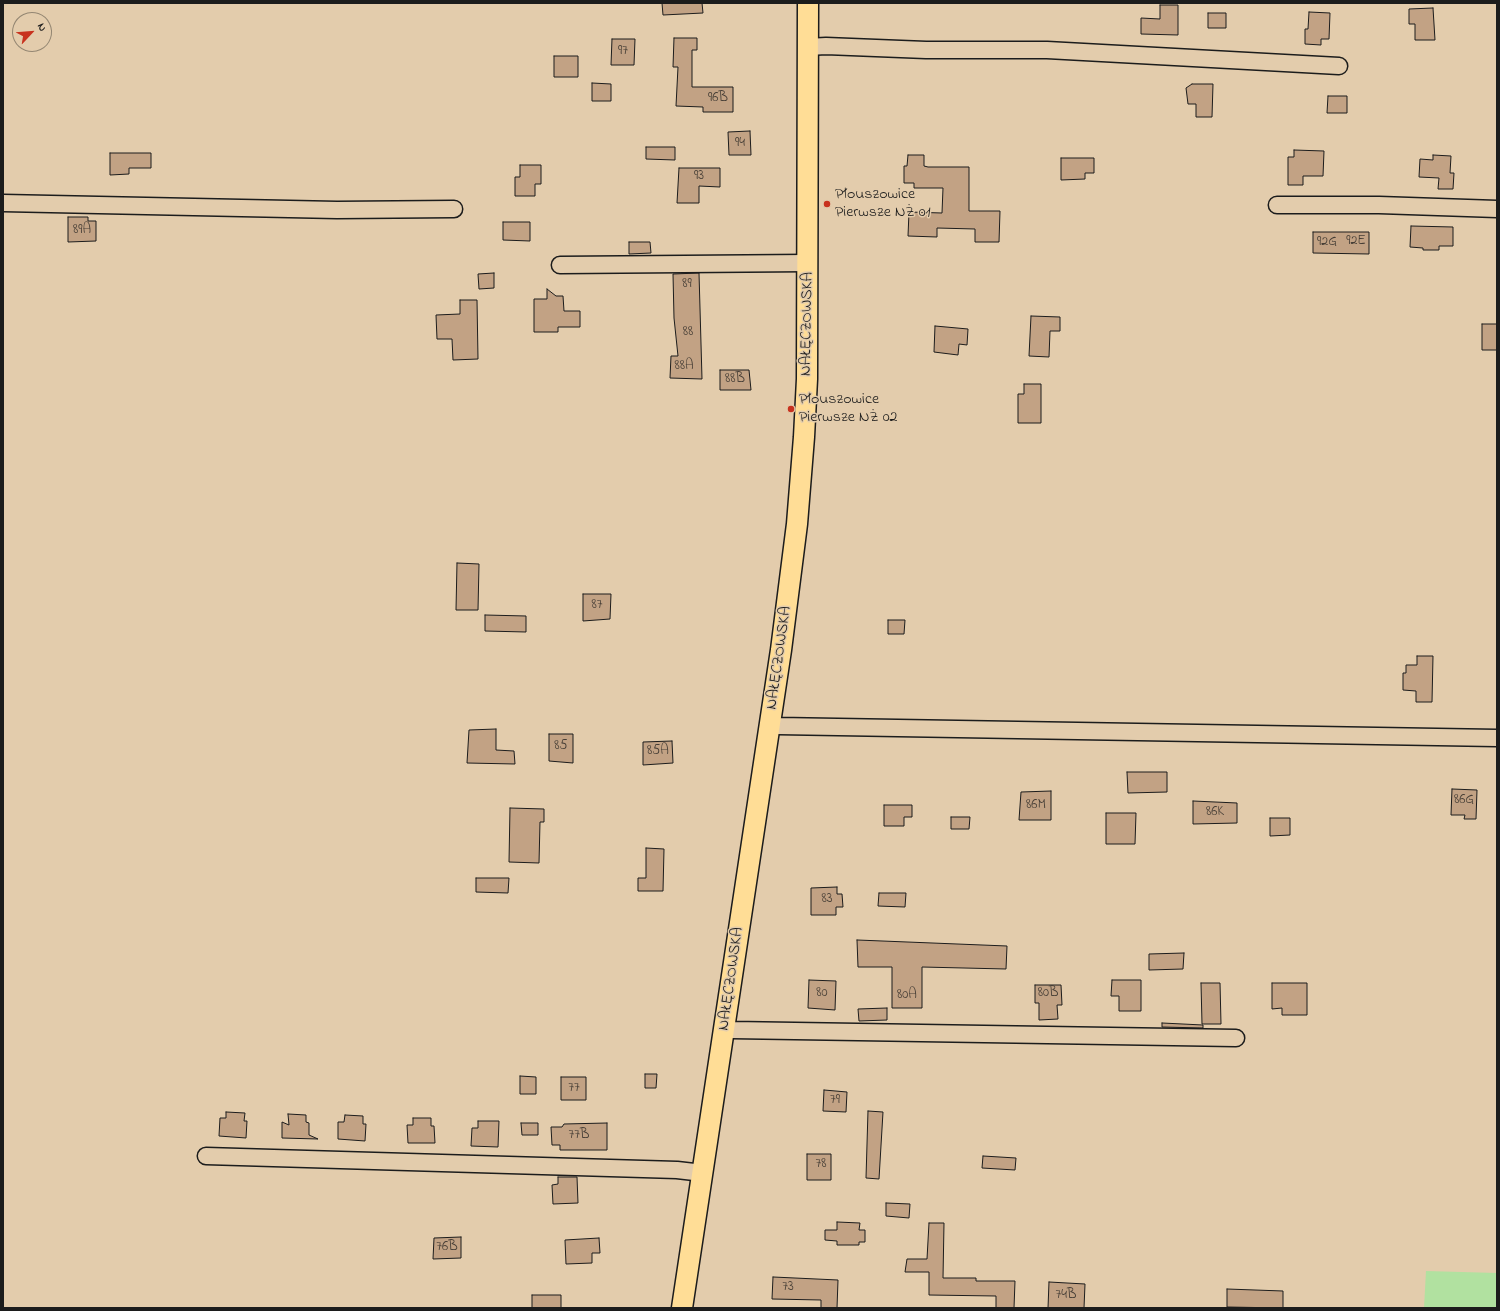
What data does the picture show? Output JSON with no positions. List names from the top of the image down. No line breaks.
{"streets":{"main road":["NAŁĘCZOWSKA"]},"places":["Płouszowice Pierwsze NŻ 01","Płouszowice Pierwsze NŻ 02"],"house_numbers":["97","96B","94","93","89A","92E","92G","89","88","88A","88B","87","85","85A","86G","86M","86K","83","80","80B","80A","77","79","77B","78","76B","73","74B"],"north":"top right"}
